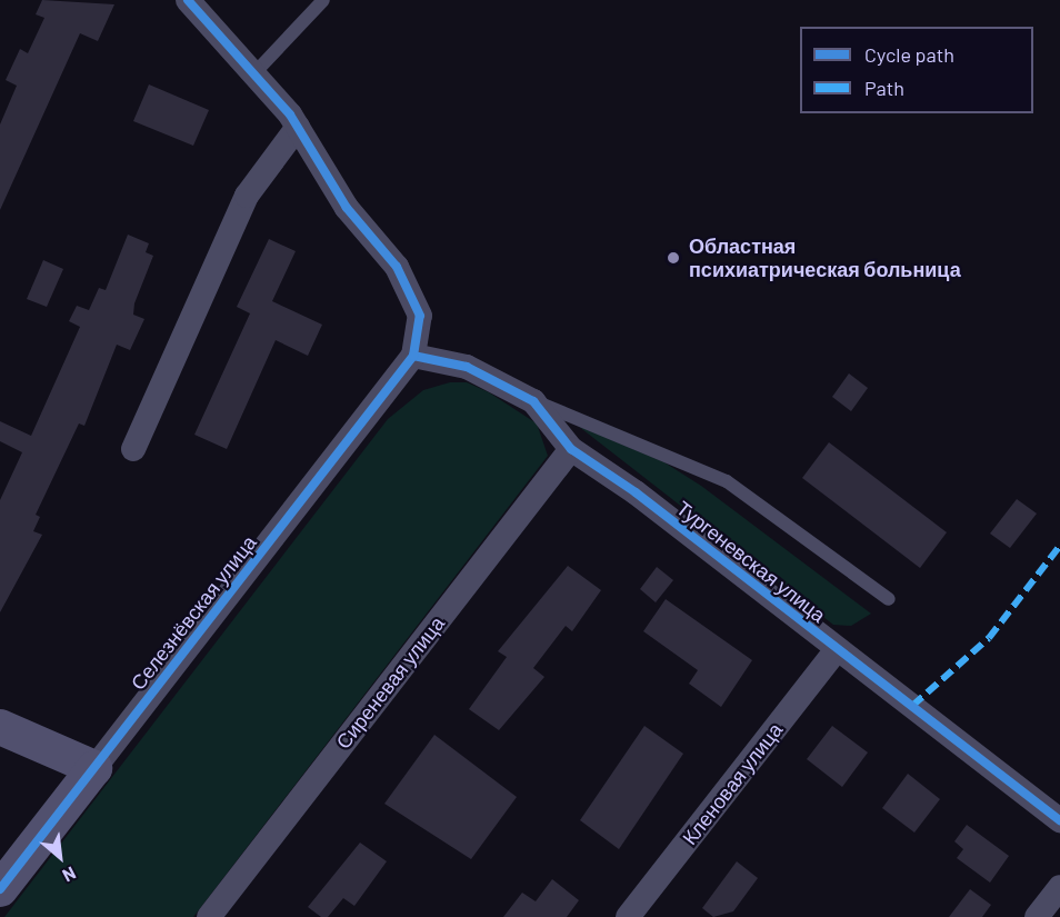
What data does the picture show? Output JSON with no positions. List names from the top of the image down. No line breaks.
{"streets":{"street":["Тургеневская улица","Селезнёвская улица","Сиреневая улица","Кленовая улица"]},"crossings":[["Тургеневская улица","Селезнёвская улица"],["Тургеневская улица","Сиреневая улица"],["Тургеневская улица","Кленовая улица"]],"places":["Областная психиатрическая больница"],"legend":["Cycle path","Path"],"north":"bottom right"}
